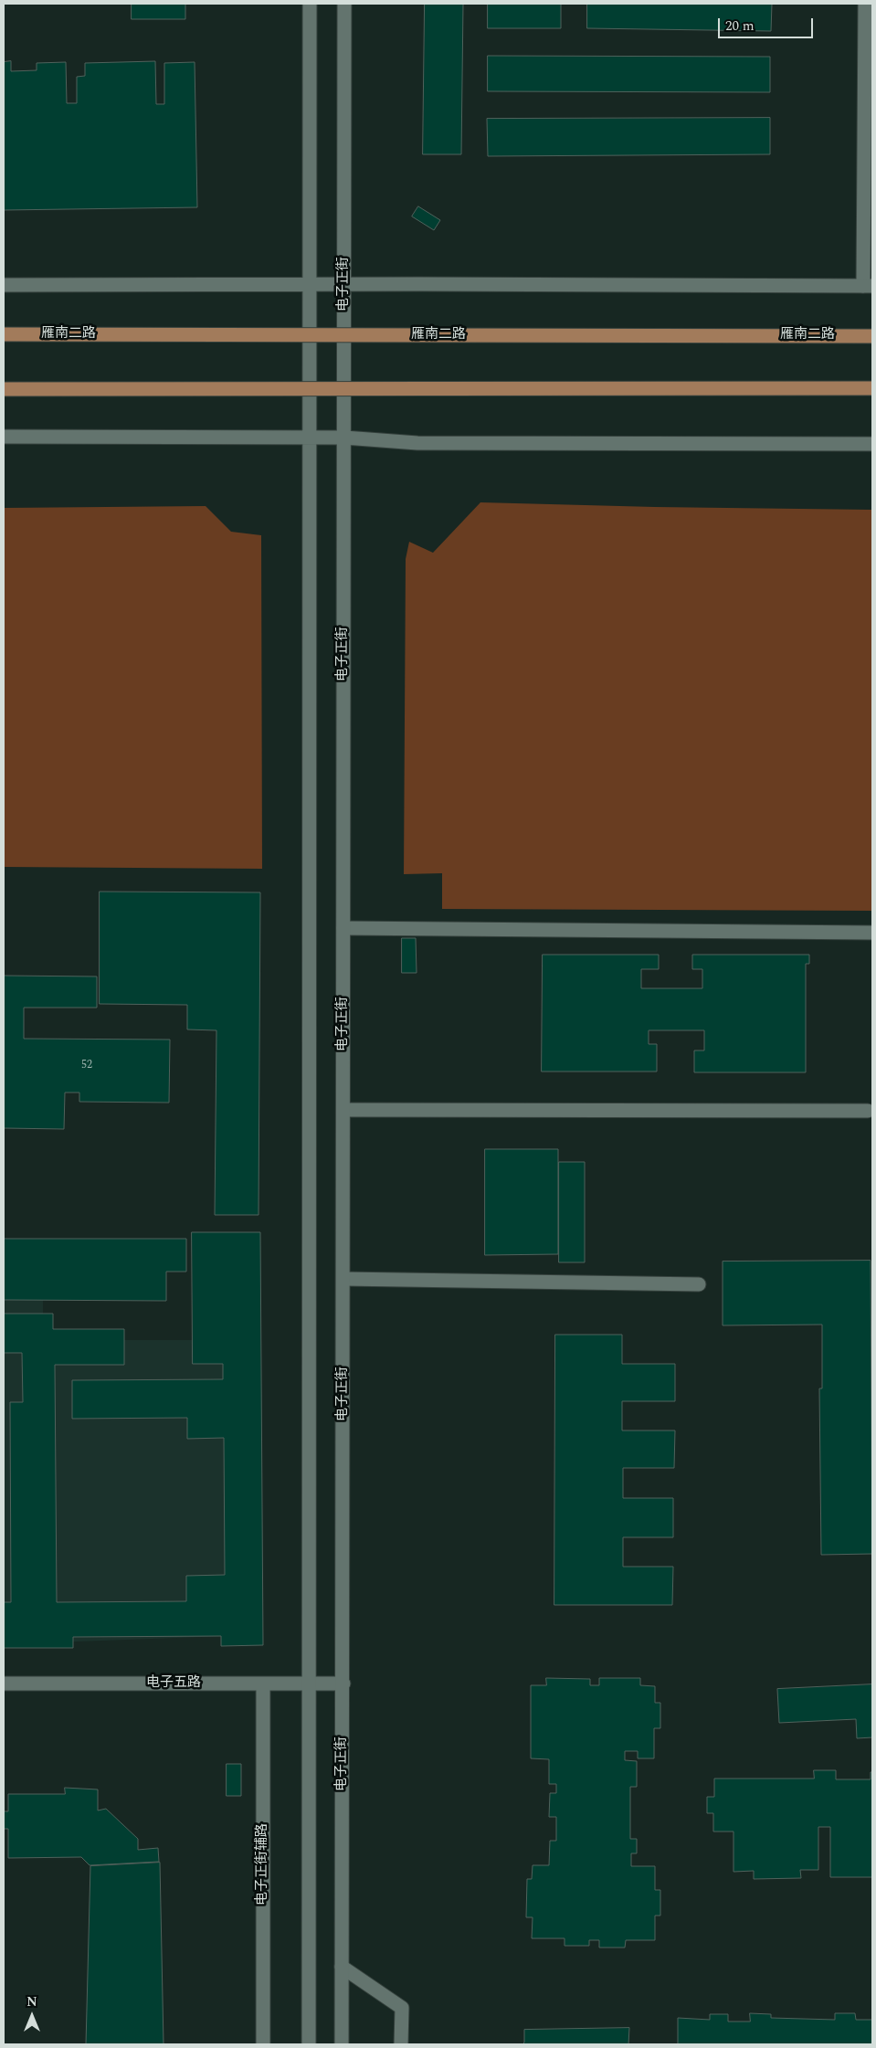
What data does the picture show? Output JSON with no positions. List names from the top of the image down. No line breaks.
{"streets":{"main road":["电子正街","雁南二路","电子五路","电子正街辅路"]},"crossings":[["电子正街","电子五路"],["电子五路","电子正街辅路"]],"house_numbers":["52"],"scale_bar":"20 m","north":"top"}
